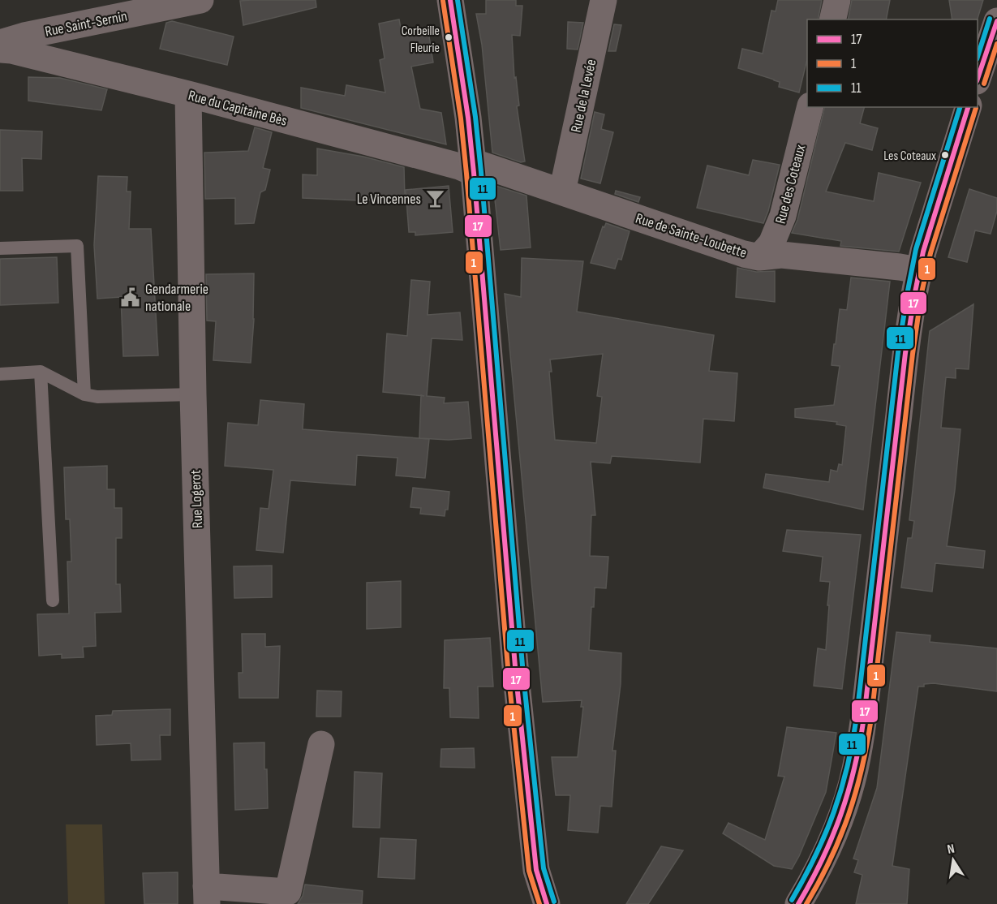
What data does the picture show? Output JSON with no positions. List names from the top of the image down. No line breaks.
{"streets":{"street":["Rue Saint-Sernin","Rue de la Levée","Rue du Capitaine Bès","Rue des Coteaux","Rue de Sainte-Loubette","Rue Logerot"]},"crossings":[["Rue de la Levée","Rue de Sainte-Loubette"],["Rue du Capitaine Bès","Rue de Sainte-Loubette"],["Rue du Capitaine Bès","Rue Logerot"],["Rue des Coteaux","Rue de Sainte-Loubette"]],"places":{"other":["Corbeille Fleurie","Les Coteaux"],"bar":["Le Vincennes"],"public building":["Gendarmerie nationale"]},"lines":["transit line 17","transit line 11","transit line 1"],"legend":["17","1","11"],"north":"top"}
